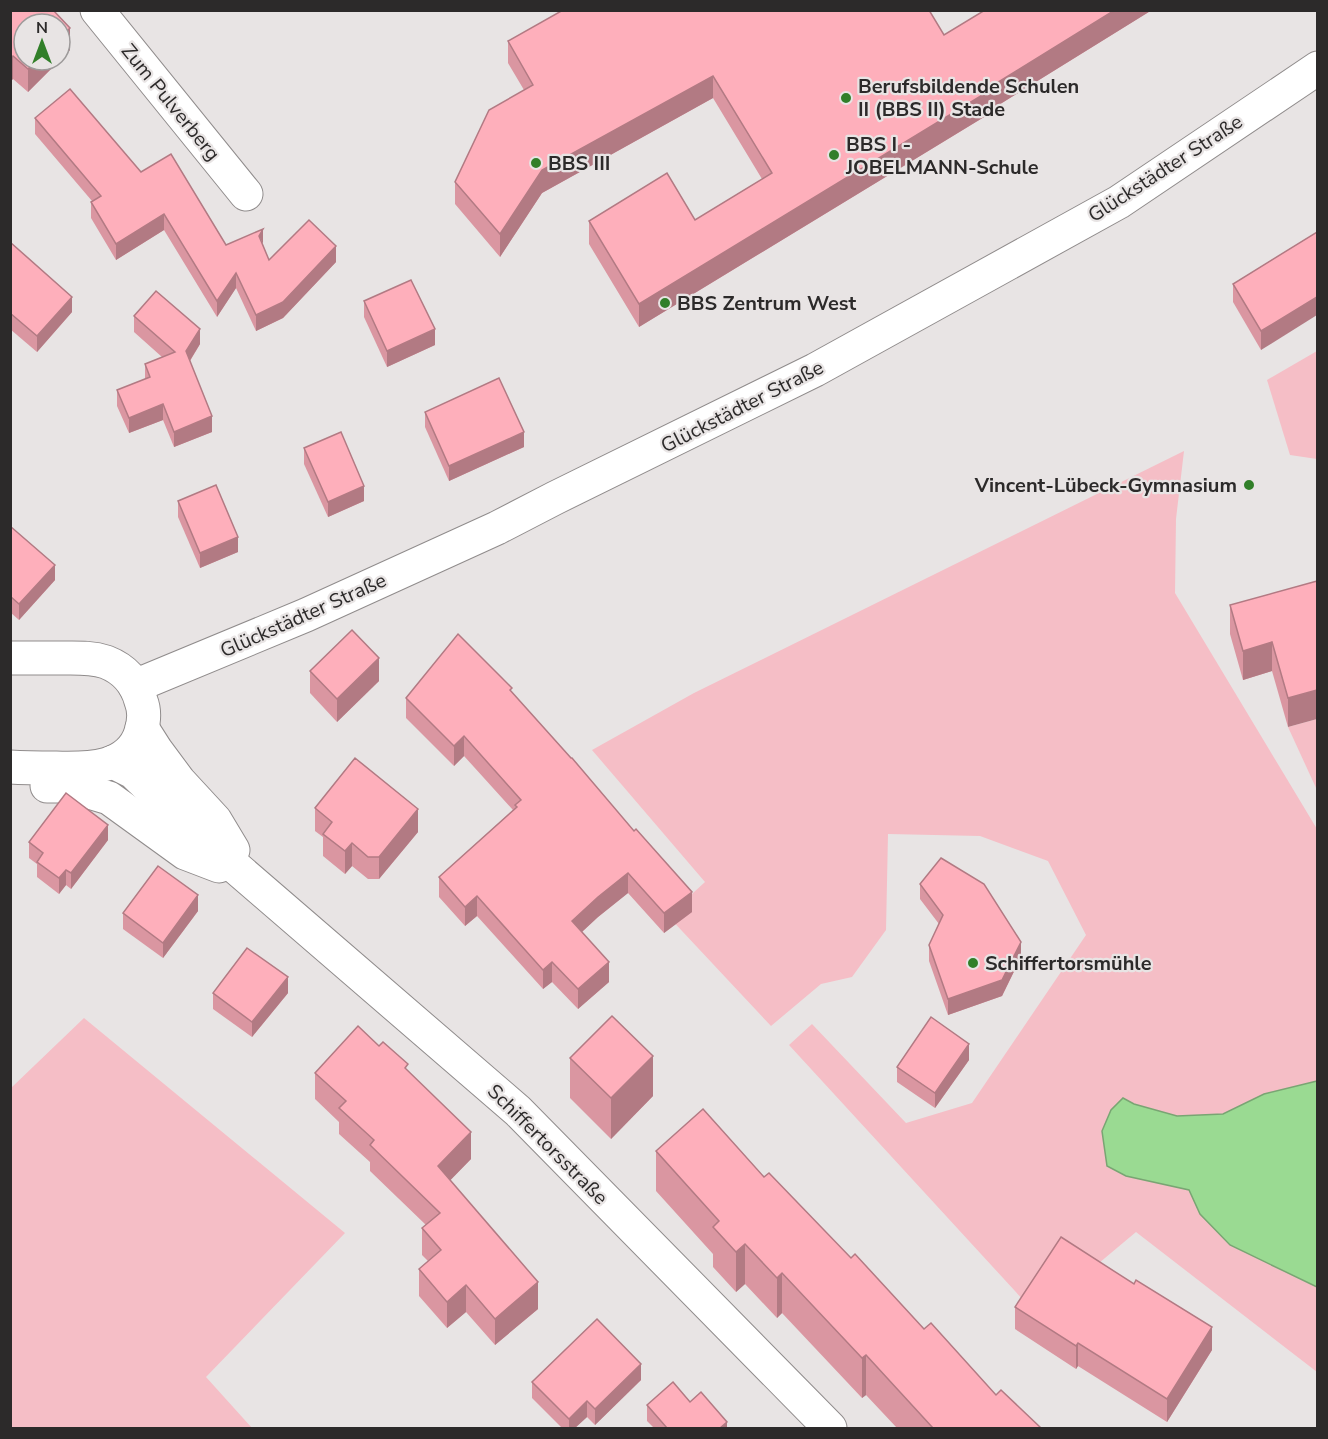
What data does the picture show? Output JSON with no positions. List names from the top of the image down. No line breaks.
{"streets":{"main road":["Zum Pulverberg","Glückstädter Straße","Schiffertorsstraße"]},"places":["Berufsbildende Schulen II (BBS II) Stade","BBS I - JOBELMANN-Schule","BBS III","BBS Zentrum West","Vincent-Lübeck-Gymnasium","Schiffertorsmühle"],"north":"top"}
